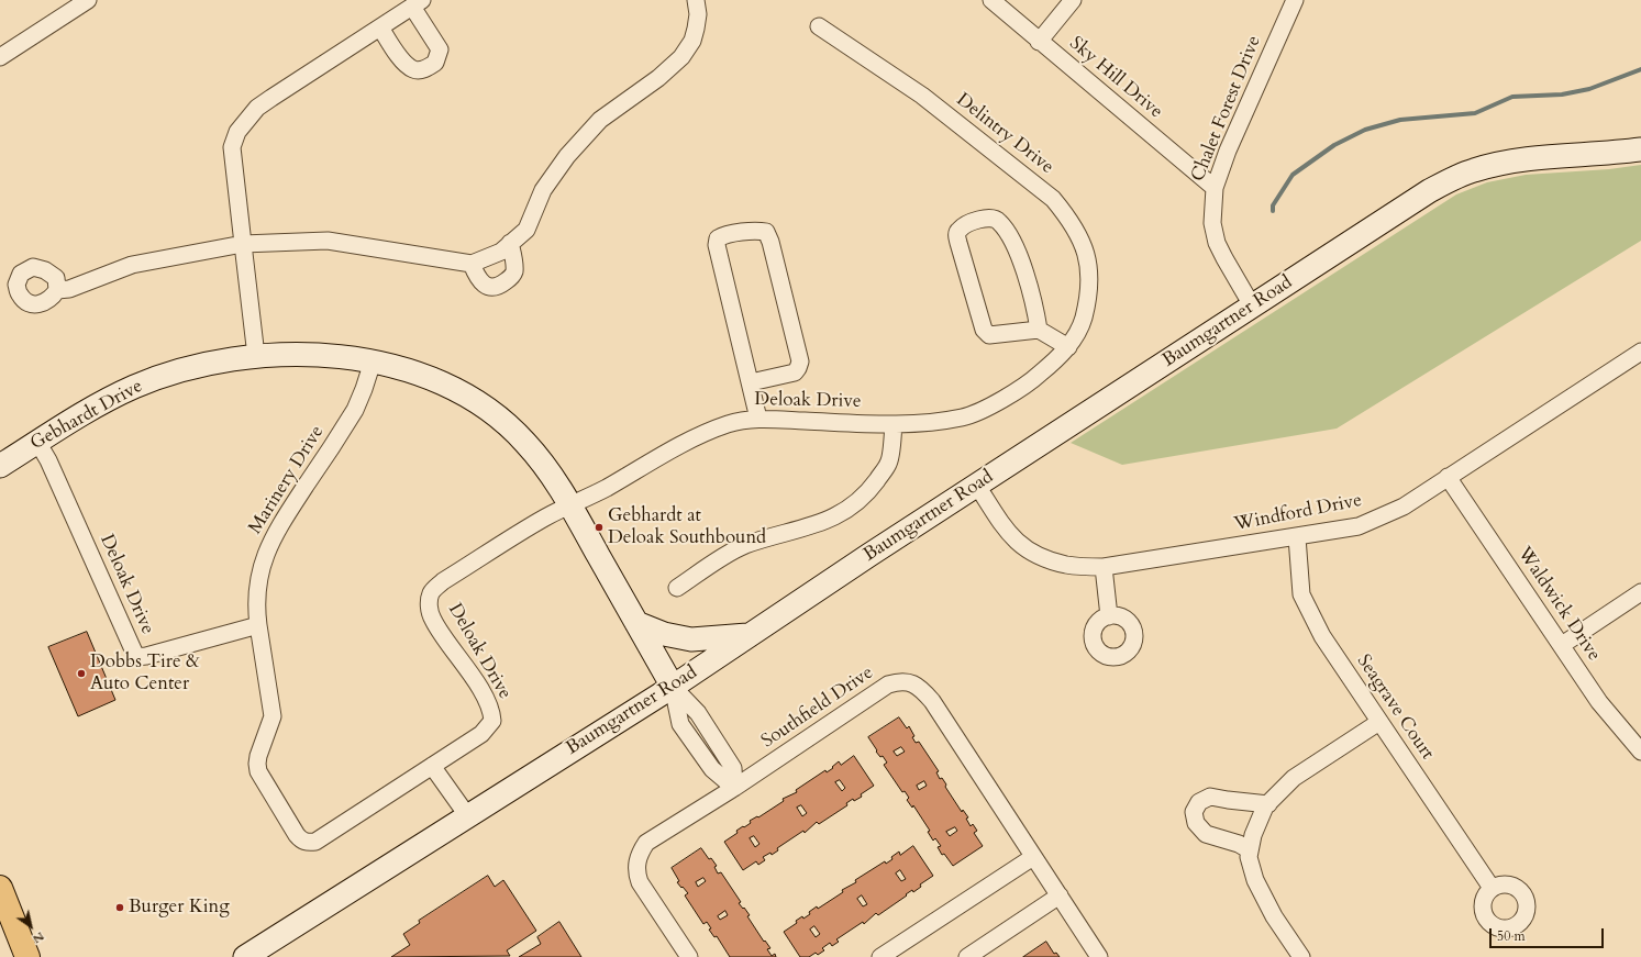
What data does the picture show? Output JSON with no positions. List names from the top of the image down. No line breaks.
{"streets":{"main road":["Baumgartner Road","Gebhardt Drive"],"street":["Sky Hill Drive","Chalet Forest Drive","Delintry Drive","Deloak Drive","Marinery Drive","Windford Drive","Waldwick Drive","Southfield Drive","Seagrave Court"]},"crossings":[["Sky Hill Drive","Chalet Forest Drive"],["Chalet Forest Drive","Baumgartner Road"],["Delintry Drive","Deloak Drive"],["Baumgartner Road","Gebhardt Drive"],["Baumgartner Road","Windford Drive"],["Deloak Drive","Gebhardt Drive"],["Deloak Drive","Marinery Drive"],["Gebhardt Drive","Marinery Drive"],["Windford Drive","Waldwick Drive"],["Windford Drive","Seagrave Court"]],"places":["Gebhardt at Deloak Southbound","Dobbs Tire & Auto Center","Burger King"],"scale_bar":"50 m","north":"bottom right"}
